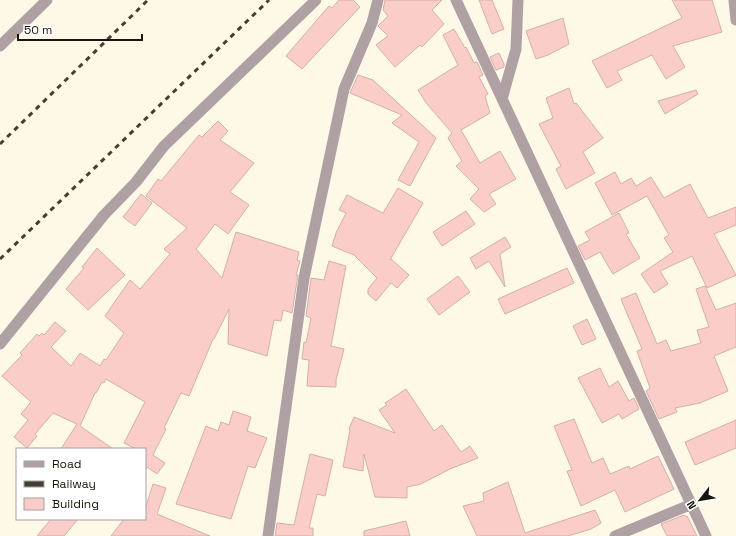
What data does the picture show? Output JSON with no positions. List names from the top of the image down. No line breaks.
{"legend":["Road","Railway","Building"],"scale_bar":"50 m","north":"bottom left"}
